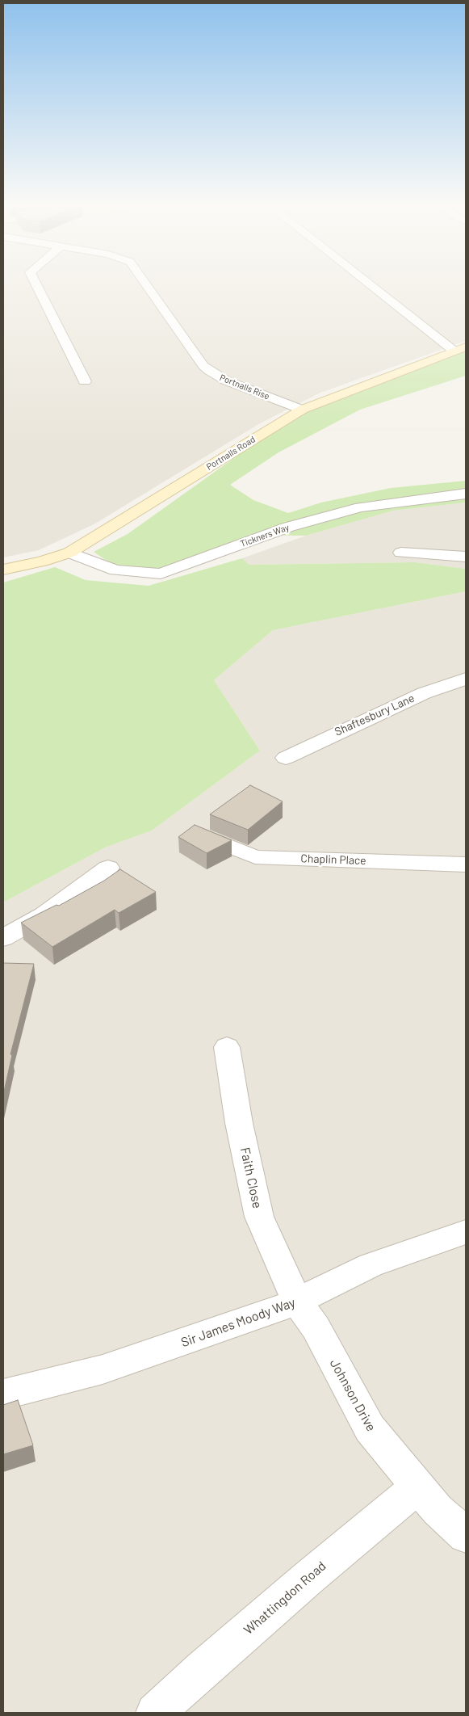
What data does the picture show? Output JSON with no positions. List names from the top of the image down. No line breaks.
{"streets":{"street":["Portnalls Rise","Portnalls Road","Tickners Way","Shaftesbury Lane","Chaplin Place","Faith Close","Sir James Moody Way","Johnson Drive","Whattingdon Road"]},"crossings":[["Portnalls Rise","Portnalls Road"],["Portnalls Road","Tickners Way"],["Faith Close","Sir James Moody Way"],["Faith Close","Johnson Drive"],["Sir James Moody Way","Johnson Drive"],["Johnson Drive","Whattingdon Road"]]}
